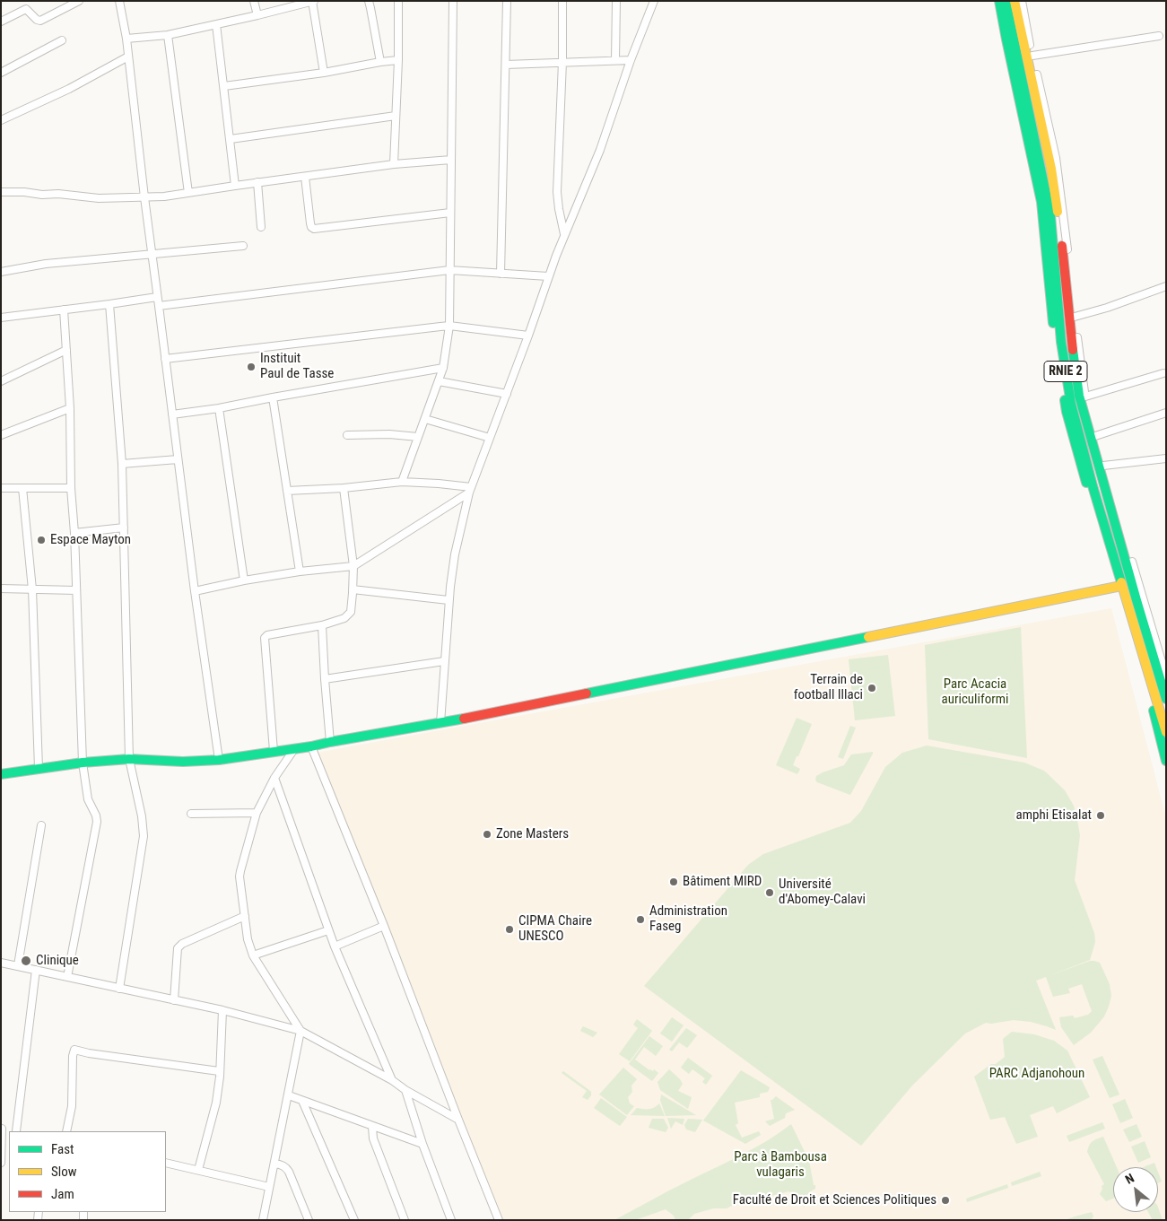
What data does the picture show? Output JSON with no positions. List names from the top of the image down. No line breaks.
{"streets":{"main road":["RNIE 2"]},"parks":["Parc Acacia auriculiformi","PARC Adjanohoun","Parc à Bambousa vulagaris"],"places":["Instituit Paul de Tasse","Espace Mayton","Terrain de football Illaci","amphi Etisalat","Zone Masters","Bâtiment MIRD","Université d'Abomey-Calavi","Administration Faseg","CIPMA Chaire UNESCO","Clinique","Faculté de Droit et Sciences Politiques"],"legend":["Fast","Slow","Jam"],"north":"top left"}
